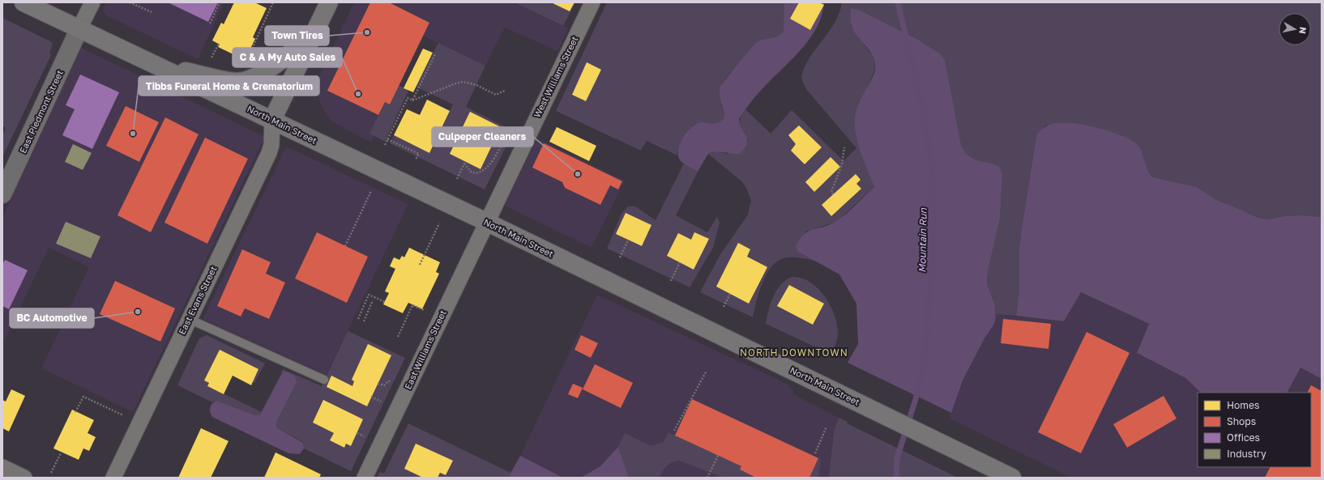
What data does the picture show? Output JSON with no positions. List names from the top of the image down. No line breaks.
{"streets":{"main road":["North Main Street"],"street":["West Williams Street","East Piedmont Street","East Evans Street","East Williams Street"]},"crossings":[["West Williams Street","North Main Street"],["West Williams Street","East Williams Street"],["East Piedmont Street","North Main Street"],["North Main Street","East Evans Street"],["North Main Street","East Williams Street"]],"districts":["NORTH DOWNTOWN"],"water":["Mountain Run"],"places":["Town Tires","C & A My Auto Sales","Tibbs Funeral Home & Crematorium","Culpeper Cleaners","BC Automotive"],"legend":["Homes","Shops","Offices","Industry"],"north":"right"}
